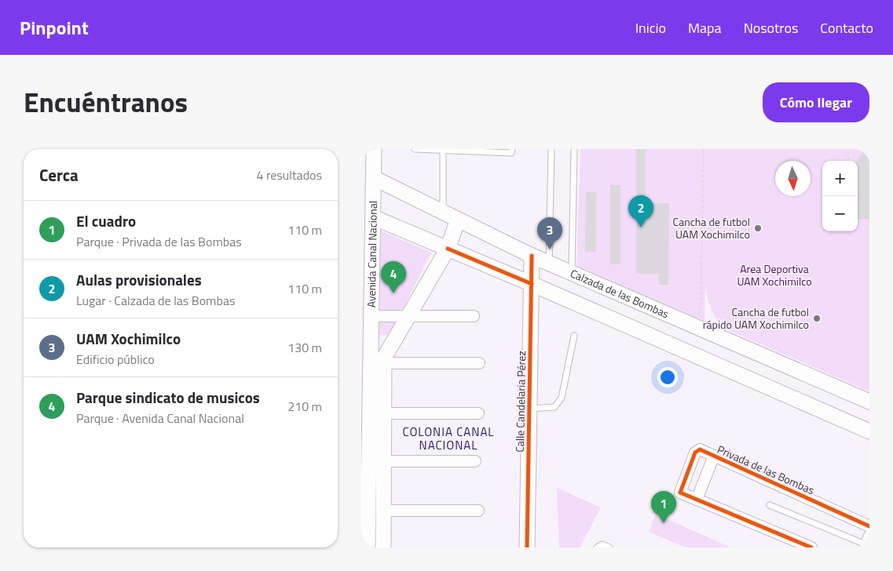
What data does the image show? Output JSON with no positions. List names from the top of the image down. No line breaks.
{"streets":{"main road":["Avenida Canal Nacional","Calzada de las Bombas","Calle Candelaria Pérez"],"street":["Privada de las Bombas"]},"crossings":[["Avenida Canal Nacional","Calzada de las Bombas"],["Calzada de las Bombas","Calle Candelaria Pérez"]],"districts":["COLONIA CANAL NACIONAL"],"parks":["Area Deportiva UAM Xochimilco"],"places":["Cancha de futbol UAM Xochimilco","Cancha de futbol rápido UAM Xochimilco"],"north":"bottom","page":{"header":"Pinpoint","nav":["Inicio","Mapa","Nosotros","Contacto"],"title":"Encuéntranos","buttons":"Cómo llegar","heading":["Cerca","4 resultados"],"map_buttons":["+","−"],"pins":["2","3","4","1"],"list":[{"mark":"1","name":"El cuadro","note":"Parque · Privada de las Bombas","value":"110 m"},{"mark":"2","name":"Aulas provisionales","note":"Lugar · Calzada de las Bombas","value":"110 m"},{"mark":"3","name":"UAM Xochimilco","note":"Edificio público","value":"130 m"},{"mark":"4","name":"Parque sindicato de musicos","note":"Parque · Avenida Canal Nacional","value":"210 m"}]}}
